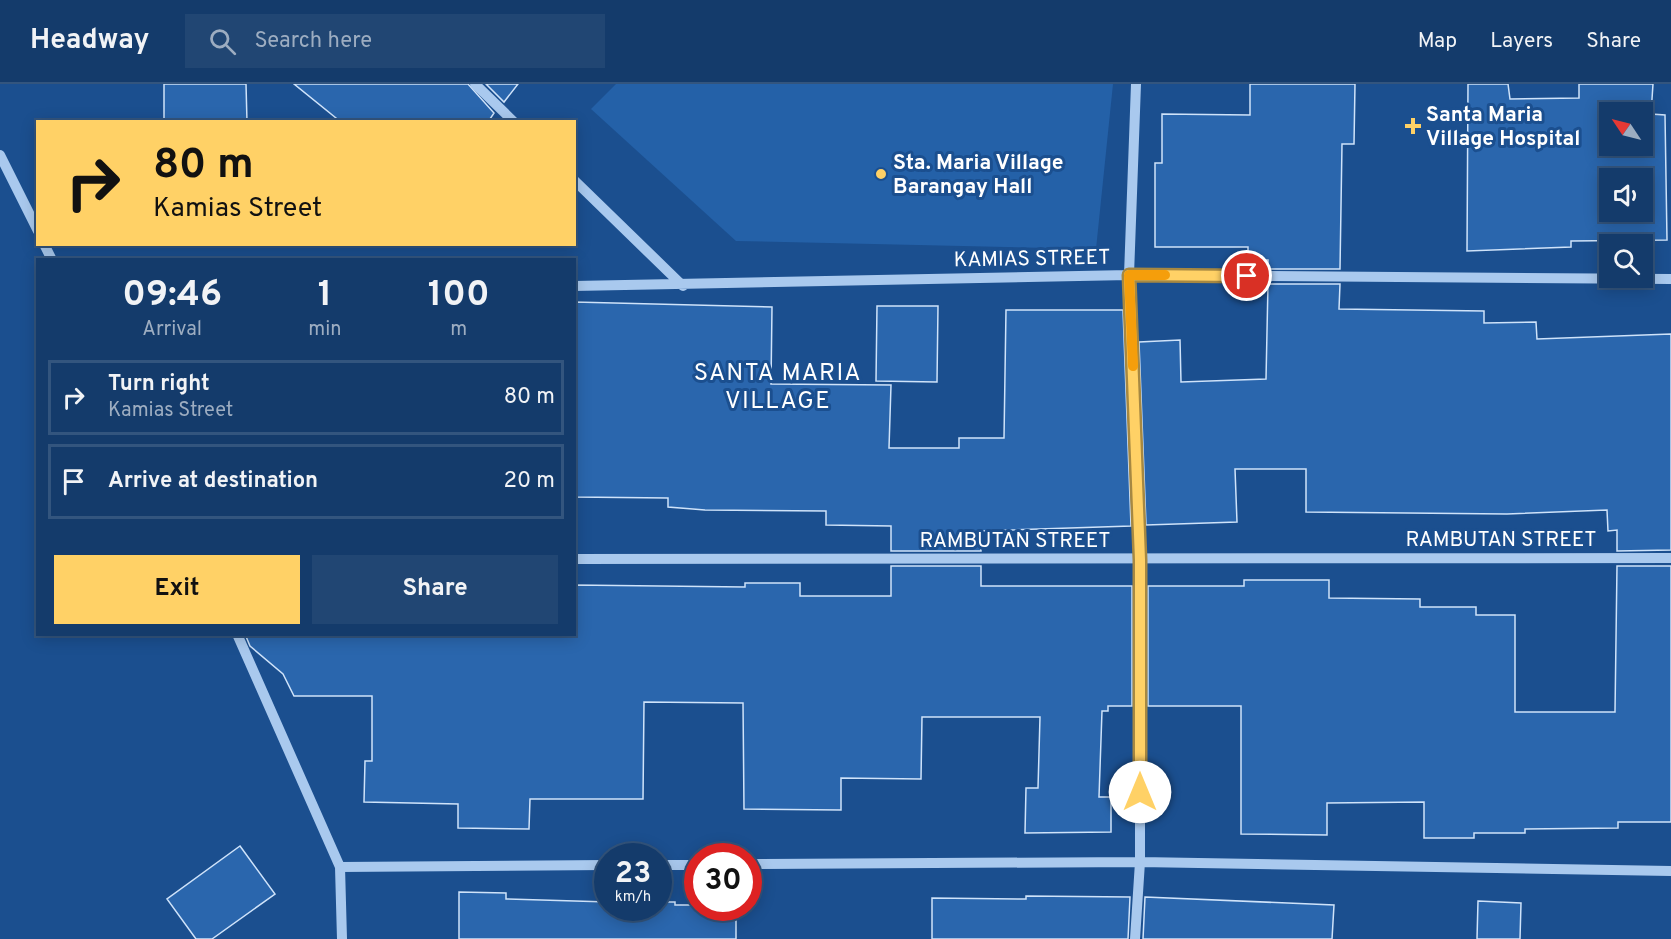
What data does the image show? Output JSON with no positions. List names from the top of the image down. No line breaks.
{"streets":{"street":["KAMIAS STREET","RAMBUTAN STREET"]},"districts":["SANTA MARIA VILLAGE"],"places":{"health":["Santa Maria Village Hospital"],"other":["Sta. Maria Village Barangay Hall"]},"north":"top left","page":{"header":"Headway","search":"Search here","nav":["Map","Layers","Share"],"turn":["80 m","Kamias Street"],"eta":["09:46","Arrival","1","min","100","m"],"list":[{"name":"Turn right","note":"Kamias Street","value":"80 m"},{"name":"Arrive at destination","value":"20 m"}],"buttons":["Exit","Share"],"speed":"23 km/h","limit":"30"}}
